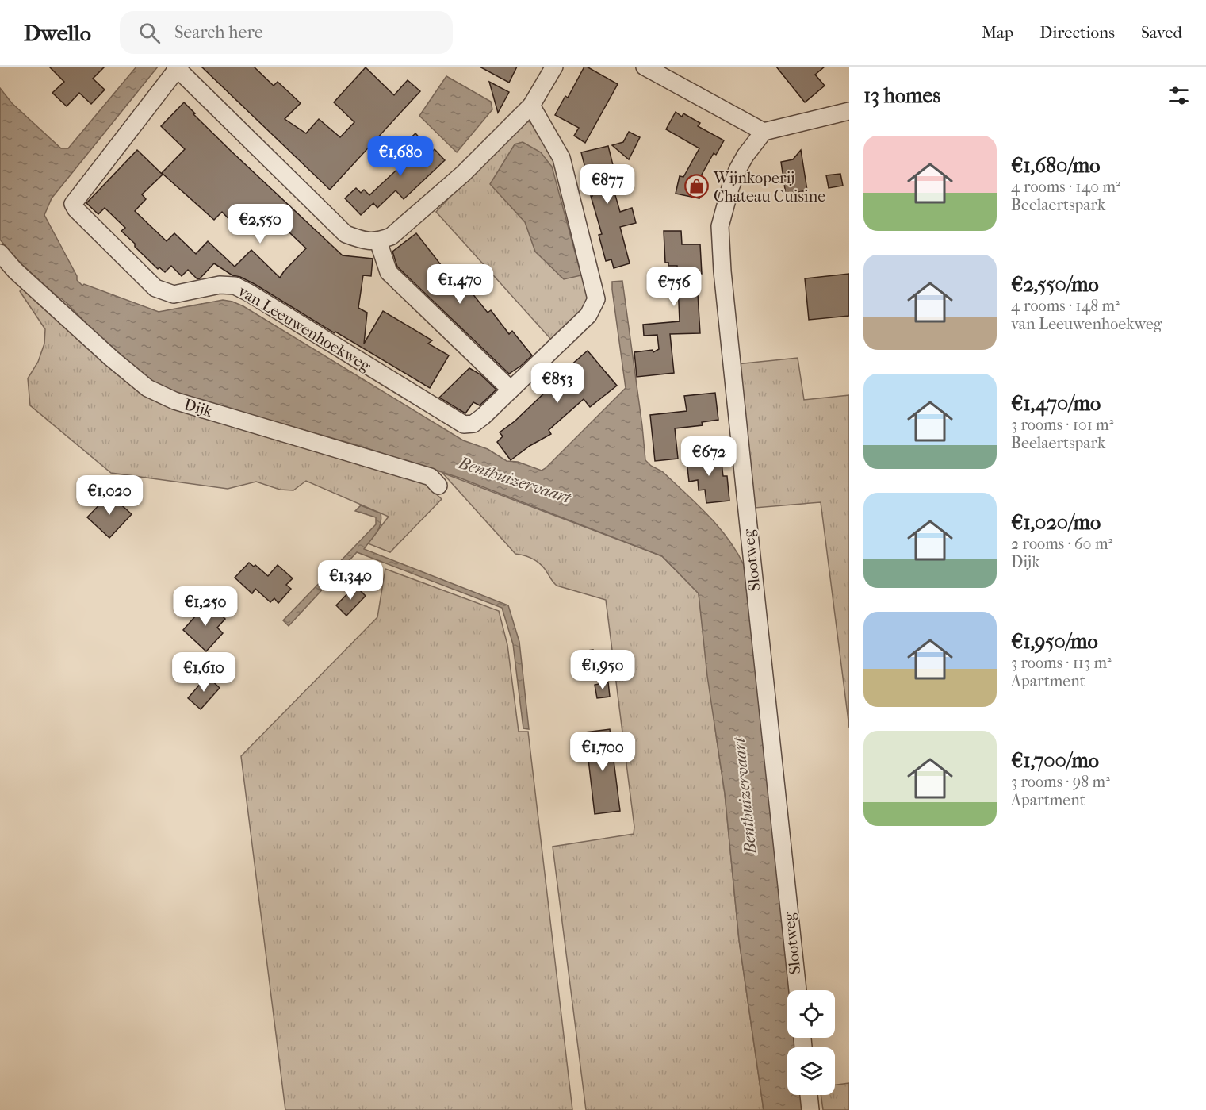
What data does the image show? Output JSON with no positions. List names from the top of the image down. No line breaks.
{"streets":{"street":["van Leeuwenhoekweg","Dijk","Slootweg"]},"water":["Benthuizervaart"],"places":{"shop":["Wijnkoperij Chateau Cuisine"]},"page":{"header":"Dwello","search":"Search here","nav":["Map","Directions","Saved"],"heading":"13 homes","list":[{"name":"€1,680/mo","note":"4 rooms · 140 m² · Beelaertspark"},{"name":"€2,550/mo","note":"4 rooms · 148 m² · van Leeuwenhoekweg"},{"name":"€1,470/mo","note":"3 rooms · 101 m² · Beelaertspark"},{"name":"€1,020/mo","note":"2 rooms · 60 m² · Dijk"},{"name":"€1,950/mo","note":"3 rooms · 113 m² · Apartment"},{"name":"€1,700/mo","note":"3 rooms · 98 m² · Apartment"}],"price":["€1,680","€877","€2,550","€1,470","€756","€853","€672","€1,020","€1,340","€1,250","€1,950","€1,610","€1,700"]}}
